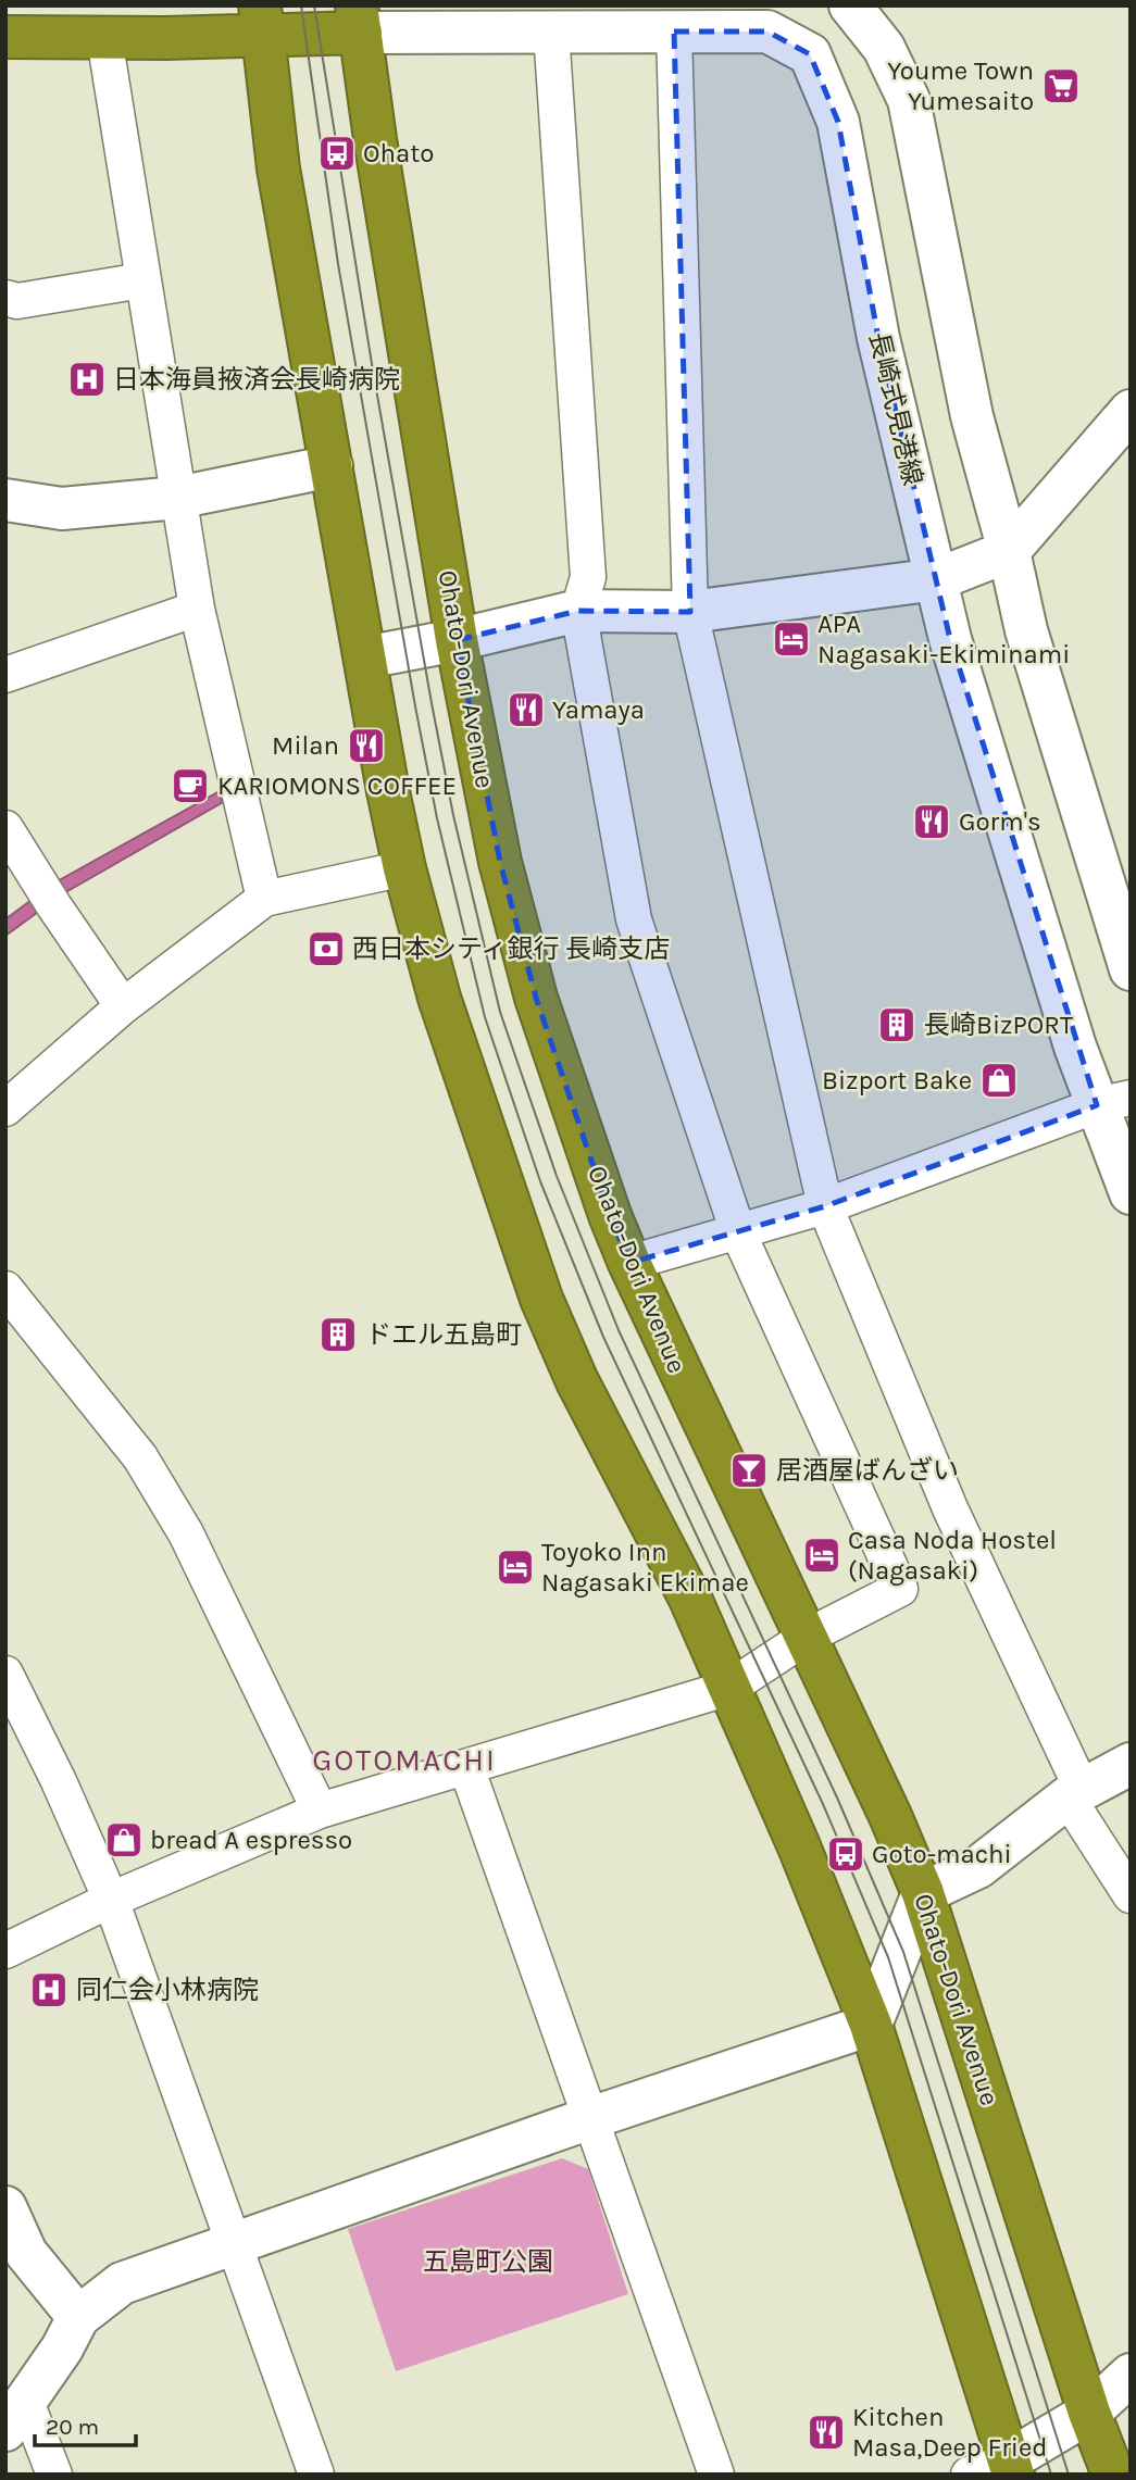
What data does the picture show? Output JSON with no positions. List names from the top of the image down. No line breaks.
{"streets":{"highway":["Ohato-Dori Avenue"],"street":["長崎式見港線"]},"districts":["GOTOMACHI"],"parks":["五島町公園"],"places":{"supermarket":["Youme Town Yumesaito"],"bus stop":["Ohato","Goto-machi"],"hospital":["日本海員掖済会長崎病院","同仁会小林病院"],"hotel":["APA Nagasaki-Ekiminami","Casa Noda Hostel (Nagasaki)","Toyoko Inn Nagasaki Ekimae"],"restaurant":["Yamaya","Milan","Gorm's","Kitchen Masa,Deep Fried"],"cafe":["KARIOMONS COFFEE"],"bank":["西日本シティ銀行 長崎支店"],"building":["長崎BizPORT","ドエル五島町"],"shop":["Bizport Bake","bread A espresso"],"bar":["居酒屋ばんざい"]},"scale_bar":"20 m"}
